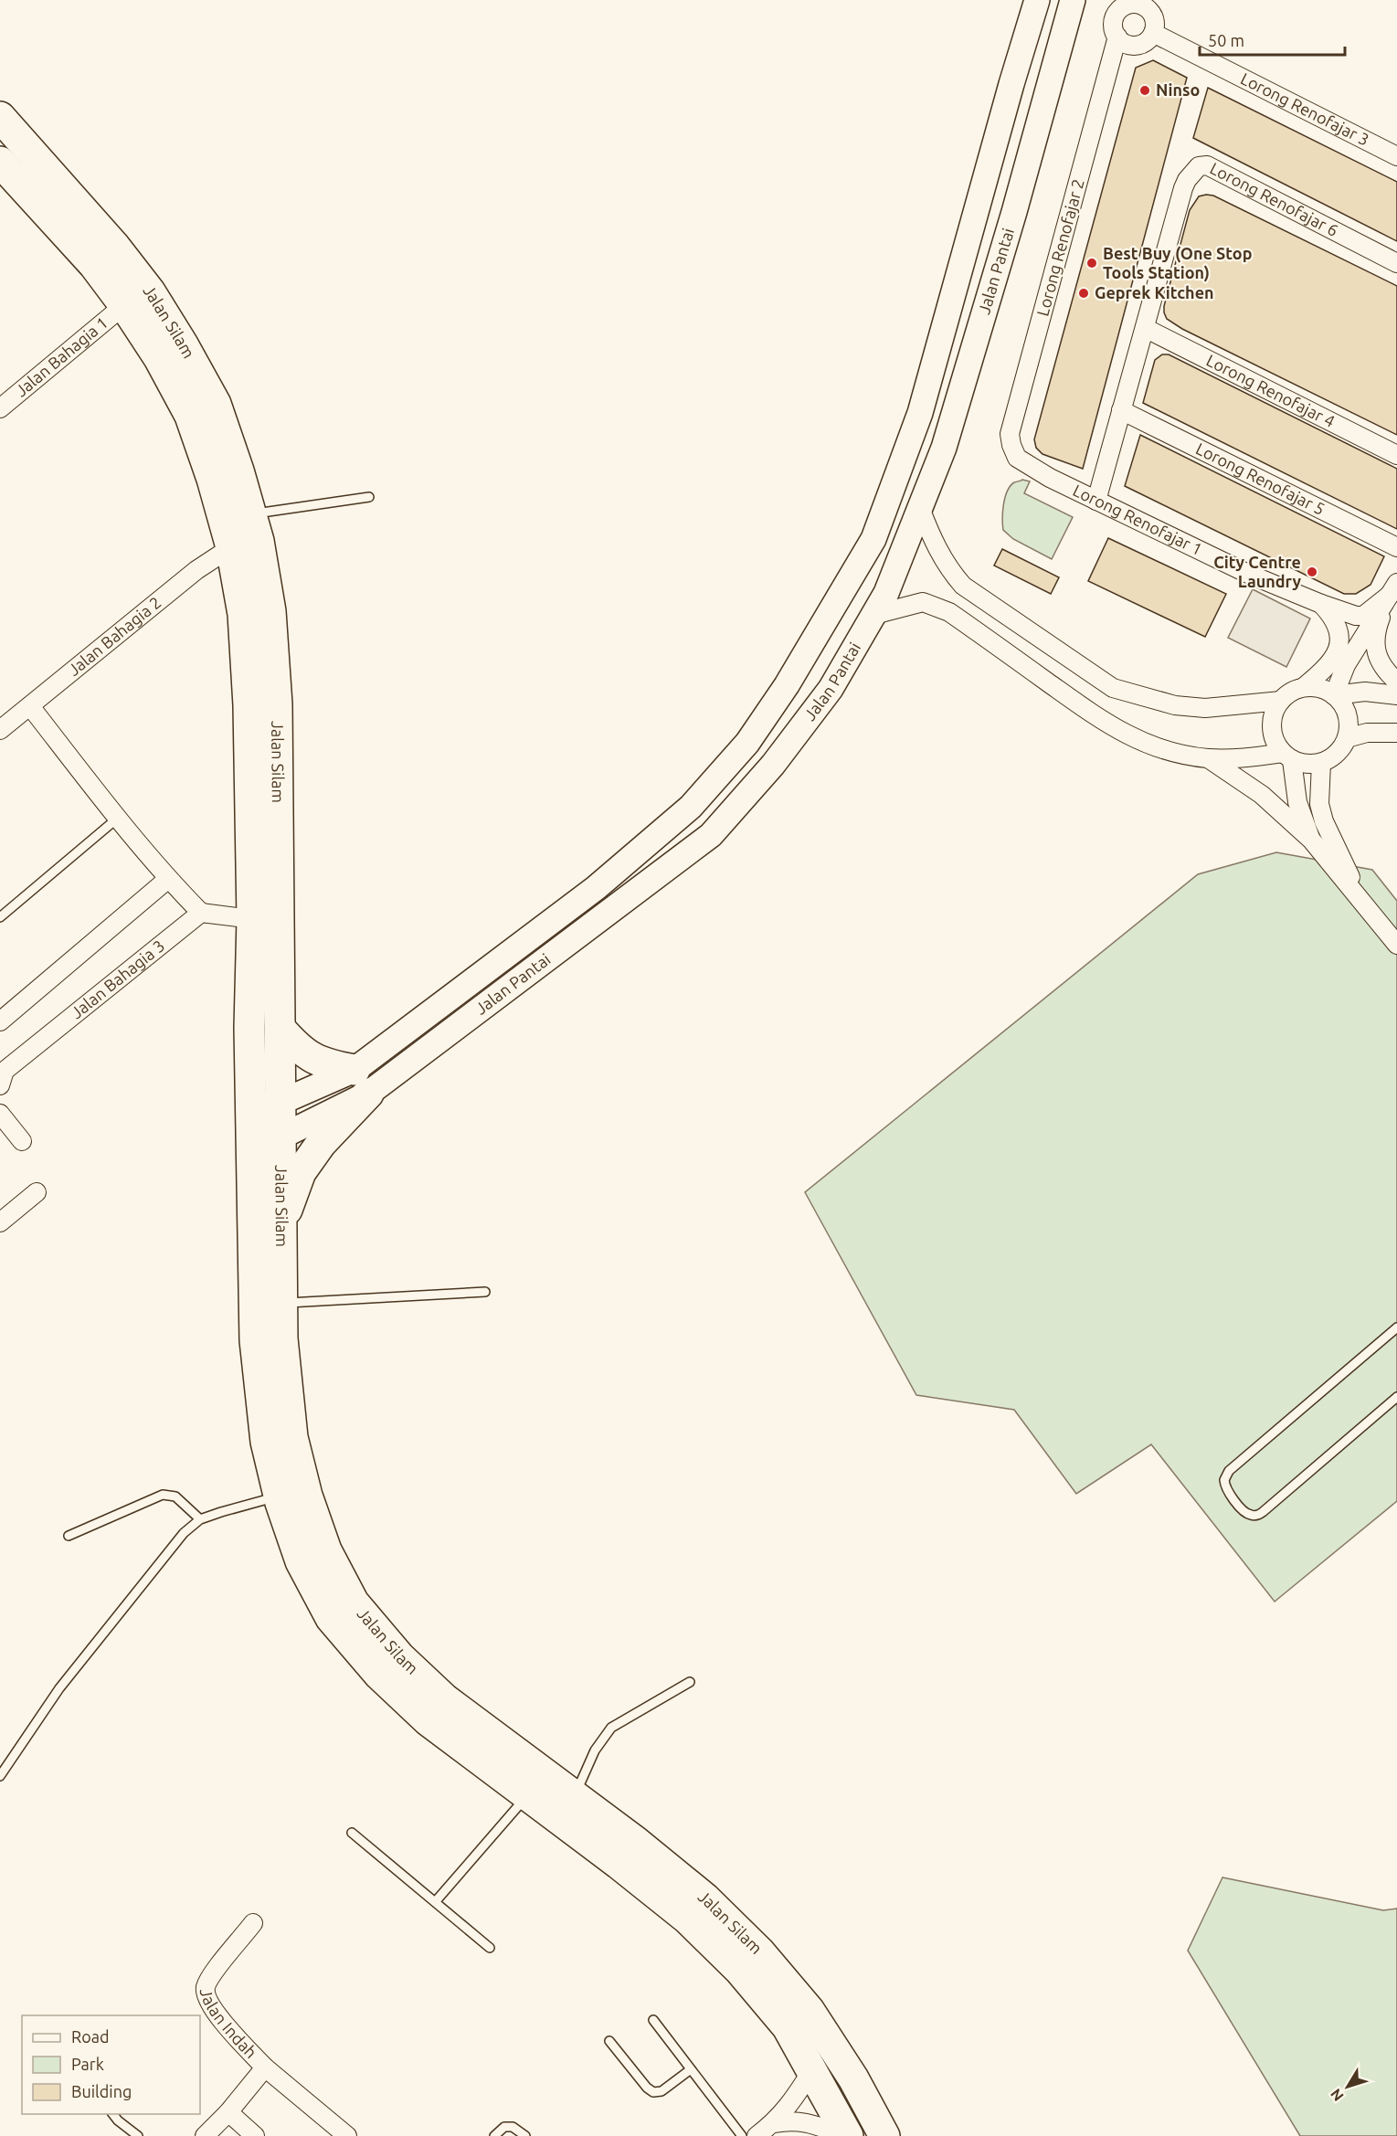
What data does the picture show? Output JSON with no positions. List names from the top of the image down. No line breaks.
{"streets":{"highway":["Jalan Silam"],"street":["Lorong Renofajar 3","Lorong Renofajar 6","Lorong Renofajar 2","Jalan Pantai","Jalan Bahagia 1","Lorong Renofajar 4","Lorong Renofajar 5","Lorong Renofajar 1","Jalan Bahagia 2","Jalan Bahagia 3","Jalan Indah"]},"crossings":[["Lorong Renofajar 3","Lorong Renofajar 2"],["Lorong Renofajar 6","Lorong Renofajar 4"],["Lorong Renofajar 6","Lorong Renofajar 5"],["Lorong Renofajar 6","Lorong Renofajar 1"],["Lorong Renofajar 2","Lorong Renofajar 1"],["Jalan Pantai","Jalan Silam"],["Jalan Silam","Jalan Bahagia 1"],["Jalan Silam","Jalan Bahagia 2"]],"places":["Ninso","Best Buy (One Stop Tools Station)","Geprek Kitchen","City Centre Laundry"],"legend":["Road","Park","Building"],"scale_bar":"50 m","north":"bottom left"}
